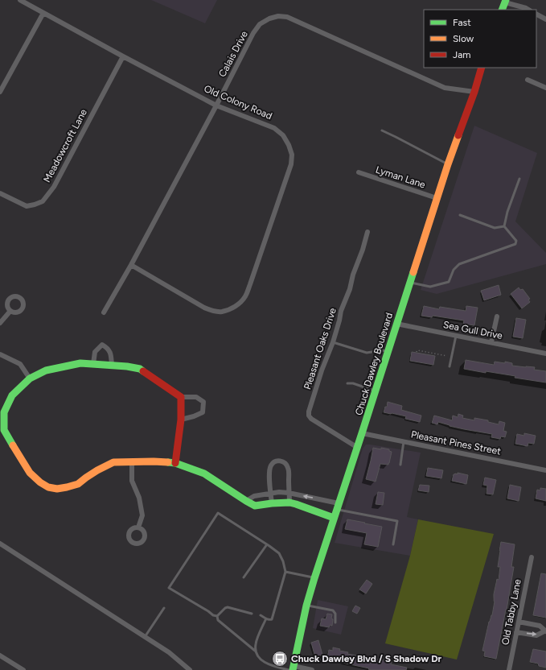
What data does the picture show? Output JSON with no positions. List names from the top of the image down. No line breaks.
{"streets":{"street":["Calais Drive","Old Colony Road","Meadowcroft Lane","Lyman Lane","Sea Gull Drive","Pleasant Oaks Drive","Chuck Dawley Boulevard","Pleasant Pines Street","Old Tabby Lane"]},"crossings":[["Calais Drive","Old Colony Road"],["Calais Drive","Chuck Dawley Boulevard"],["Old Colony Road","Meadowcroft Lane"],["Lyman Lane","Chuck Dawley Boulevard"],["Sea Gull Drive","Chuck Dawley Boulevard"],["Pleasant Oaks Drive","Chuck Dawley Boulevard"],["Chuck Dawley Boulevard","Pleasant Pines Street"]],"places":{"bus stop":["Chuck Dawley Blvd / S Shadow Dr"]},"legend":["Fast","Slow","Jam"]}
